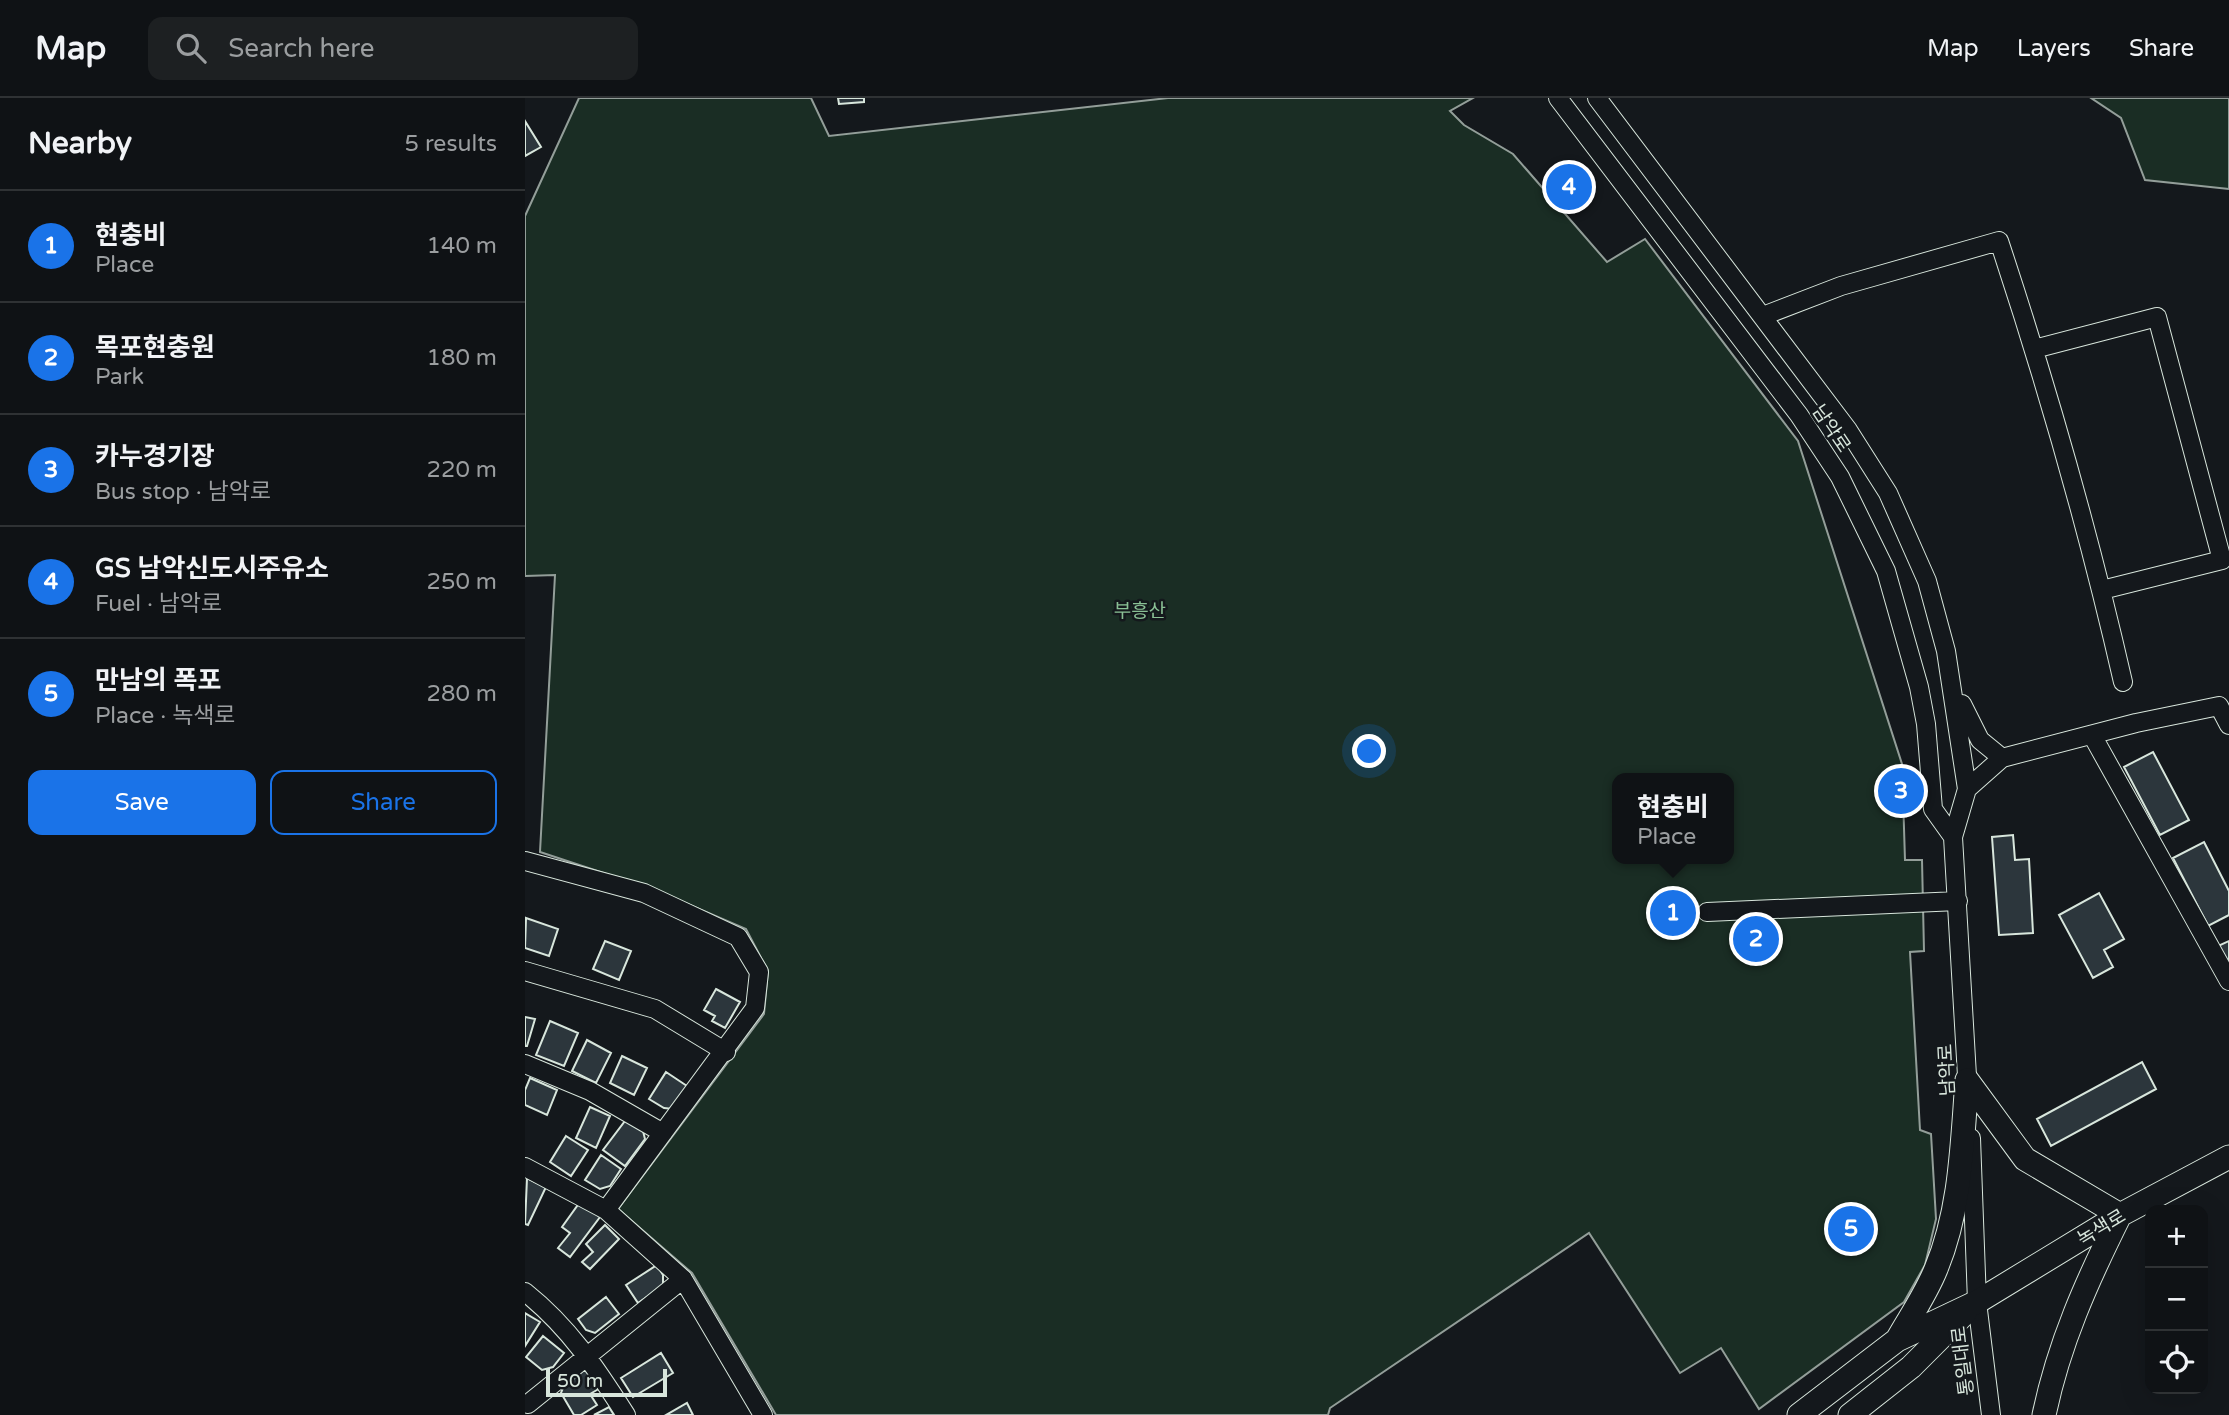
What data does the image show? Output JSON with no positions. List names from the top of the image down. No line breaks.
{"streets":{"main road":["녹색로"],"street":["남악로","통일대로"]},"crossings":[["남악로","녹색로"],["남악로","통일대로"],["녹색로","통일대로"]],"parks":["부흥산"],"scale_bar":"50 m","page":{"header":"Map","search":"Search here","nav":["Map","Layers","Share"],"heading":["Nearby","5 results"],"pins":["4","3","1","2","5"],"list":[{"mark":"1","name":"현충비","note":"Place","value":"140 m"},{"mark":"2","name":"목포현충원","note":"Park","value":"180 m"},{"mark":"3","name":"카누경기장","note":"Bus stop · 남악로","value":"220 m"},{"mark":"4","name":"GS 남악신도시주유소","note":"Fuel · 남악로","value":"250 m"},{"mark":"5","name":"만남의 폭포","note":"Place · 녹색로","value":"280 m"}],"buttons":["Save","Share"],"popup":["현충비","Place"],"map_buttons":["+","−"],"scale":"50 m"}}
